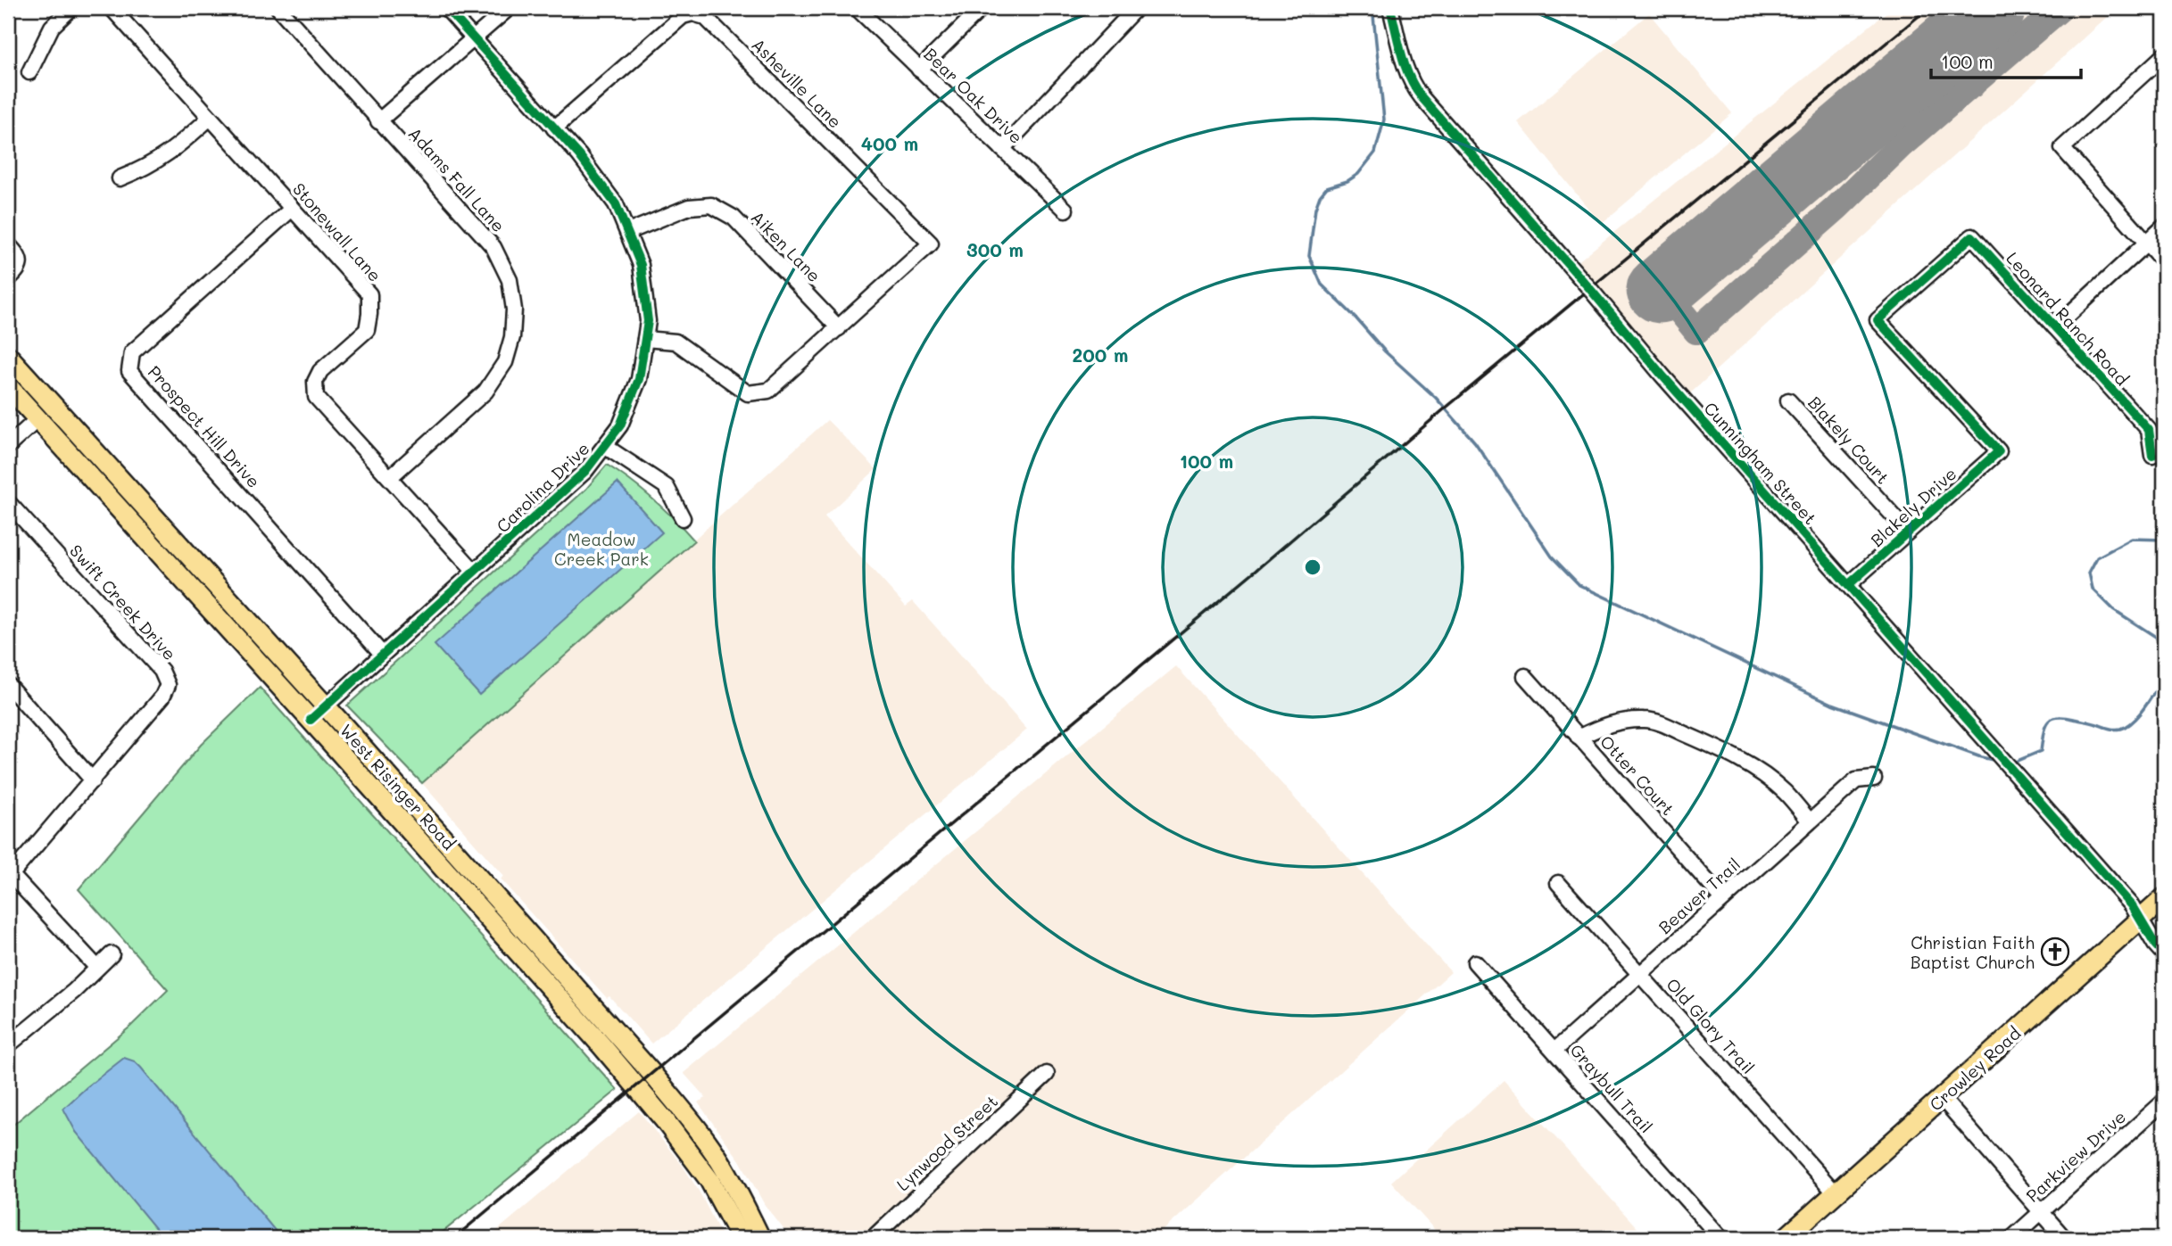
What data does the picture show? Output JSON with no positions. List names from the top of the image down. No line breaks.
{"streets":{"main road":["West Risinger Road","Crowley Road"],"street":["Asheville Lane","Bear Oak Drive","Adams Fall Lane","Stonewall Lane","Aiken Lane","Leonard Ranch Road","Prospect Hill Drive","Blakely Court","Cunningham Street","Carolina Drive","Blakely Drive","Swift Creek Drive","Otter Court","Beaver Trail","Old Glory Trail","Graybull Trail","Lynwood Street","Parkview Drive"]},"crossings":[["Asheville Lane","Aiken Lane"],["Asheville Lane","Carolina Drive"],["Adams Fall Lane","Stonewall Lane"],["Stonewall Lane","Prospect Hill Drive"],["Stonewall Lane","Carolina Drive"],["Aiken Lane","Carolina Drive"],["Leonard Ranch Road","Blakely Drive"],["Prospect Hill Drive","Carolina Drive"],["Blakely Court","Blakely Drive"],["Cunningham Street","Blakely Drive"],["Cunningham Street","Crowley Road"],["Carolina Drive","West Risinger Road"],["Otter Court","Beaver Trail"],["Beaver Trail","Old Glory Trail"],["Beaver Trail","Graybull Trail"],["Old Glory Trail","Crowley Road"]],"parks":["Meadow Creek Park"],"places":{"church":["Christian Faith Baptist Church"]},"scale_bar":"100 m","rings":["400 m","300 m","200 m","100 m"]}
